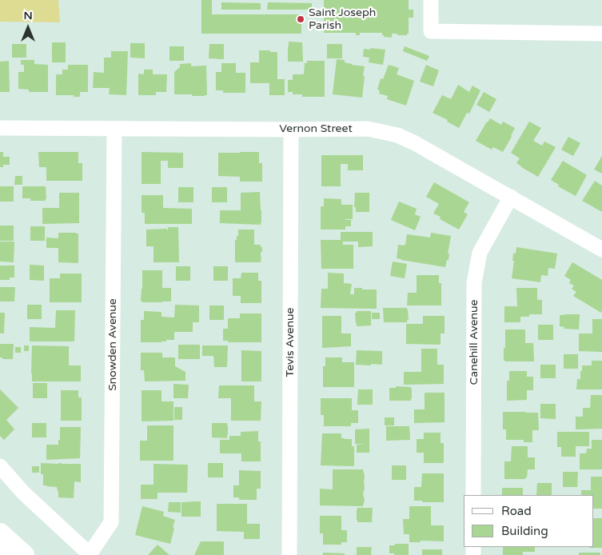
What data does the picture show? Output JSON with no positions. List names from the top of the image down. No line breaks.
{"streets":{"street":["Vernon Street","Tevis Avenue","Canehill Avenue","Snowden Avenue"]},"crossings":[["Vernon Street","Tevis Avenue"],["Vernon Street","Canehill Avenue"],["Vernon Street","Snowden Avenue"]],"places":["Saint Joseph Parish"],"legend":["Road","Building"],"north":"top"}
